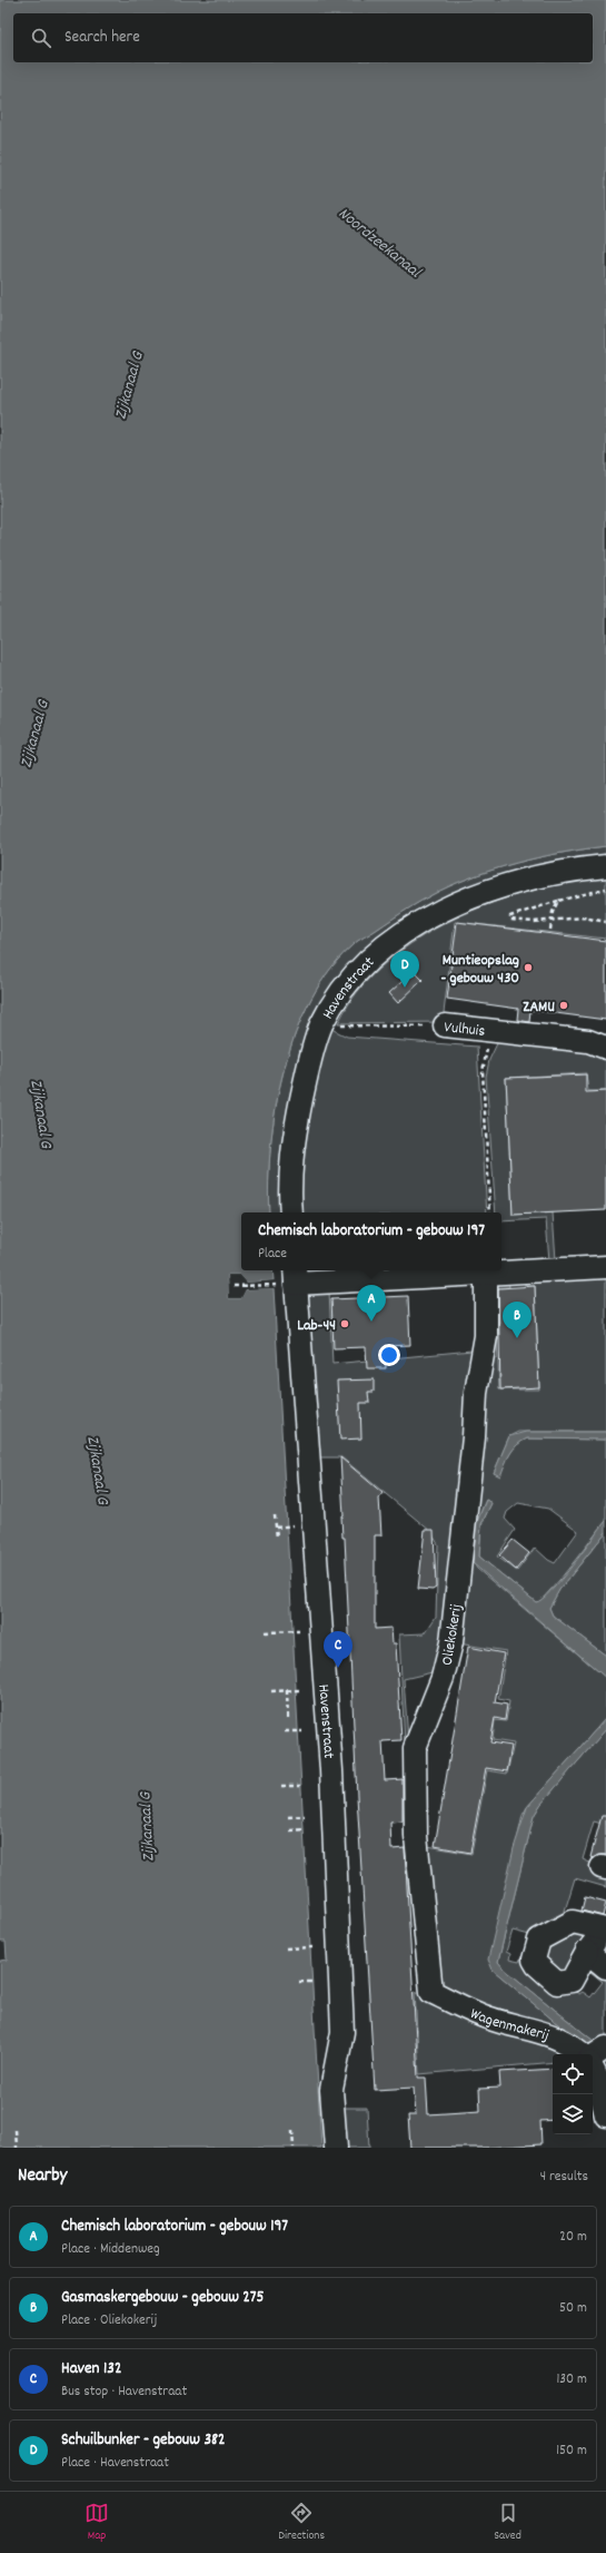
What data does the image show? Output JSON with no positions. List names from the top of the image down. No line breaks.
{"streets":{"street":["Havenstraat","Vulhuis","Oliekokerij","Wagenmakerij"]},"crossings":[["Havenstraat","Vulhuis"],["Oliekokerij","Wagenmakerij"]],"water":["Noordzeekanaal","Zijkanaal G"],"places":["Muntieopslag - gebouw 430","ZAMU","Lab-44"],"page":{"search":"Search here","pins":["D","A","B","C"],"popup":["Chemisch laboratorium - gebouw 197","Place"],"heading":["Nearby","4 results"],"list":[{"mark":"A","name":"Chemisch laboratorium - gebouw 197","note":"Place · Middenweg","value":"20 m"},{"mark":"B","name":"Gasmaskergebouw - gebouw 275","note":"Place · Oliekokerij","value":"50 m"},{"mark":"C","name":"Haven 132","note":"Bus stop · Havenstraat","value":"130 m"},{"mark":"D","name":"Schuilbunker - gebouw 382","note":"Place · Havenstraat","value":"150 m"}],"nav":["Map","Directions","Saved"]}}
